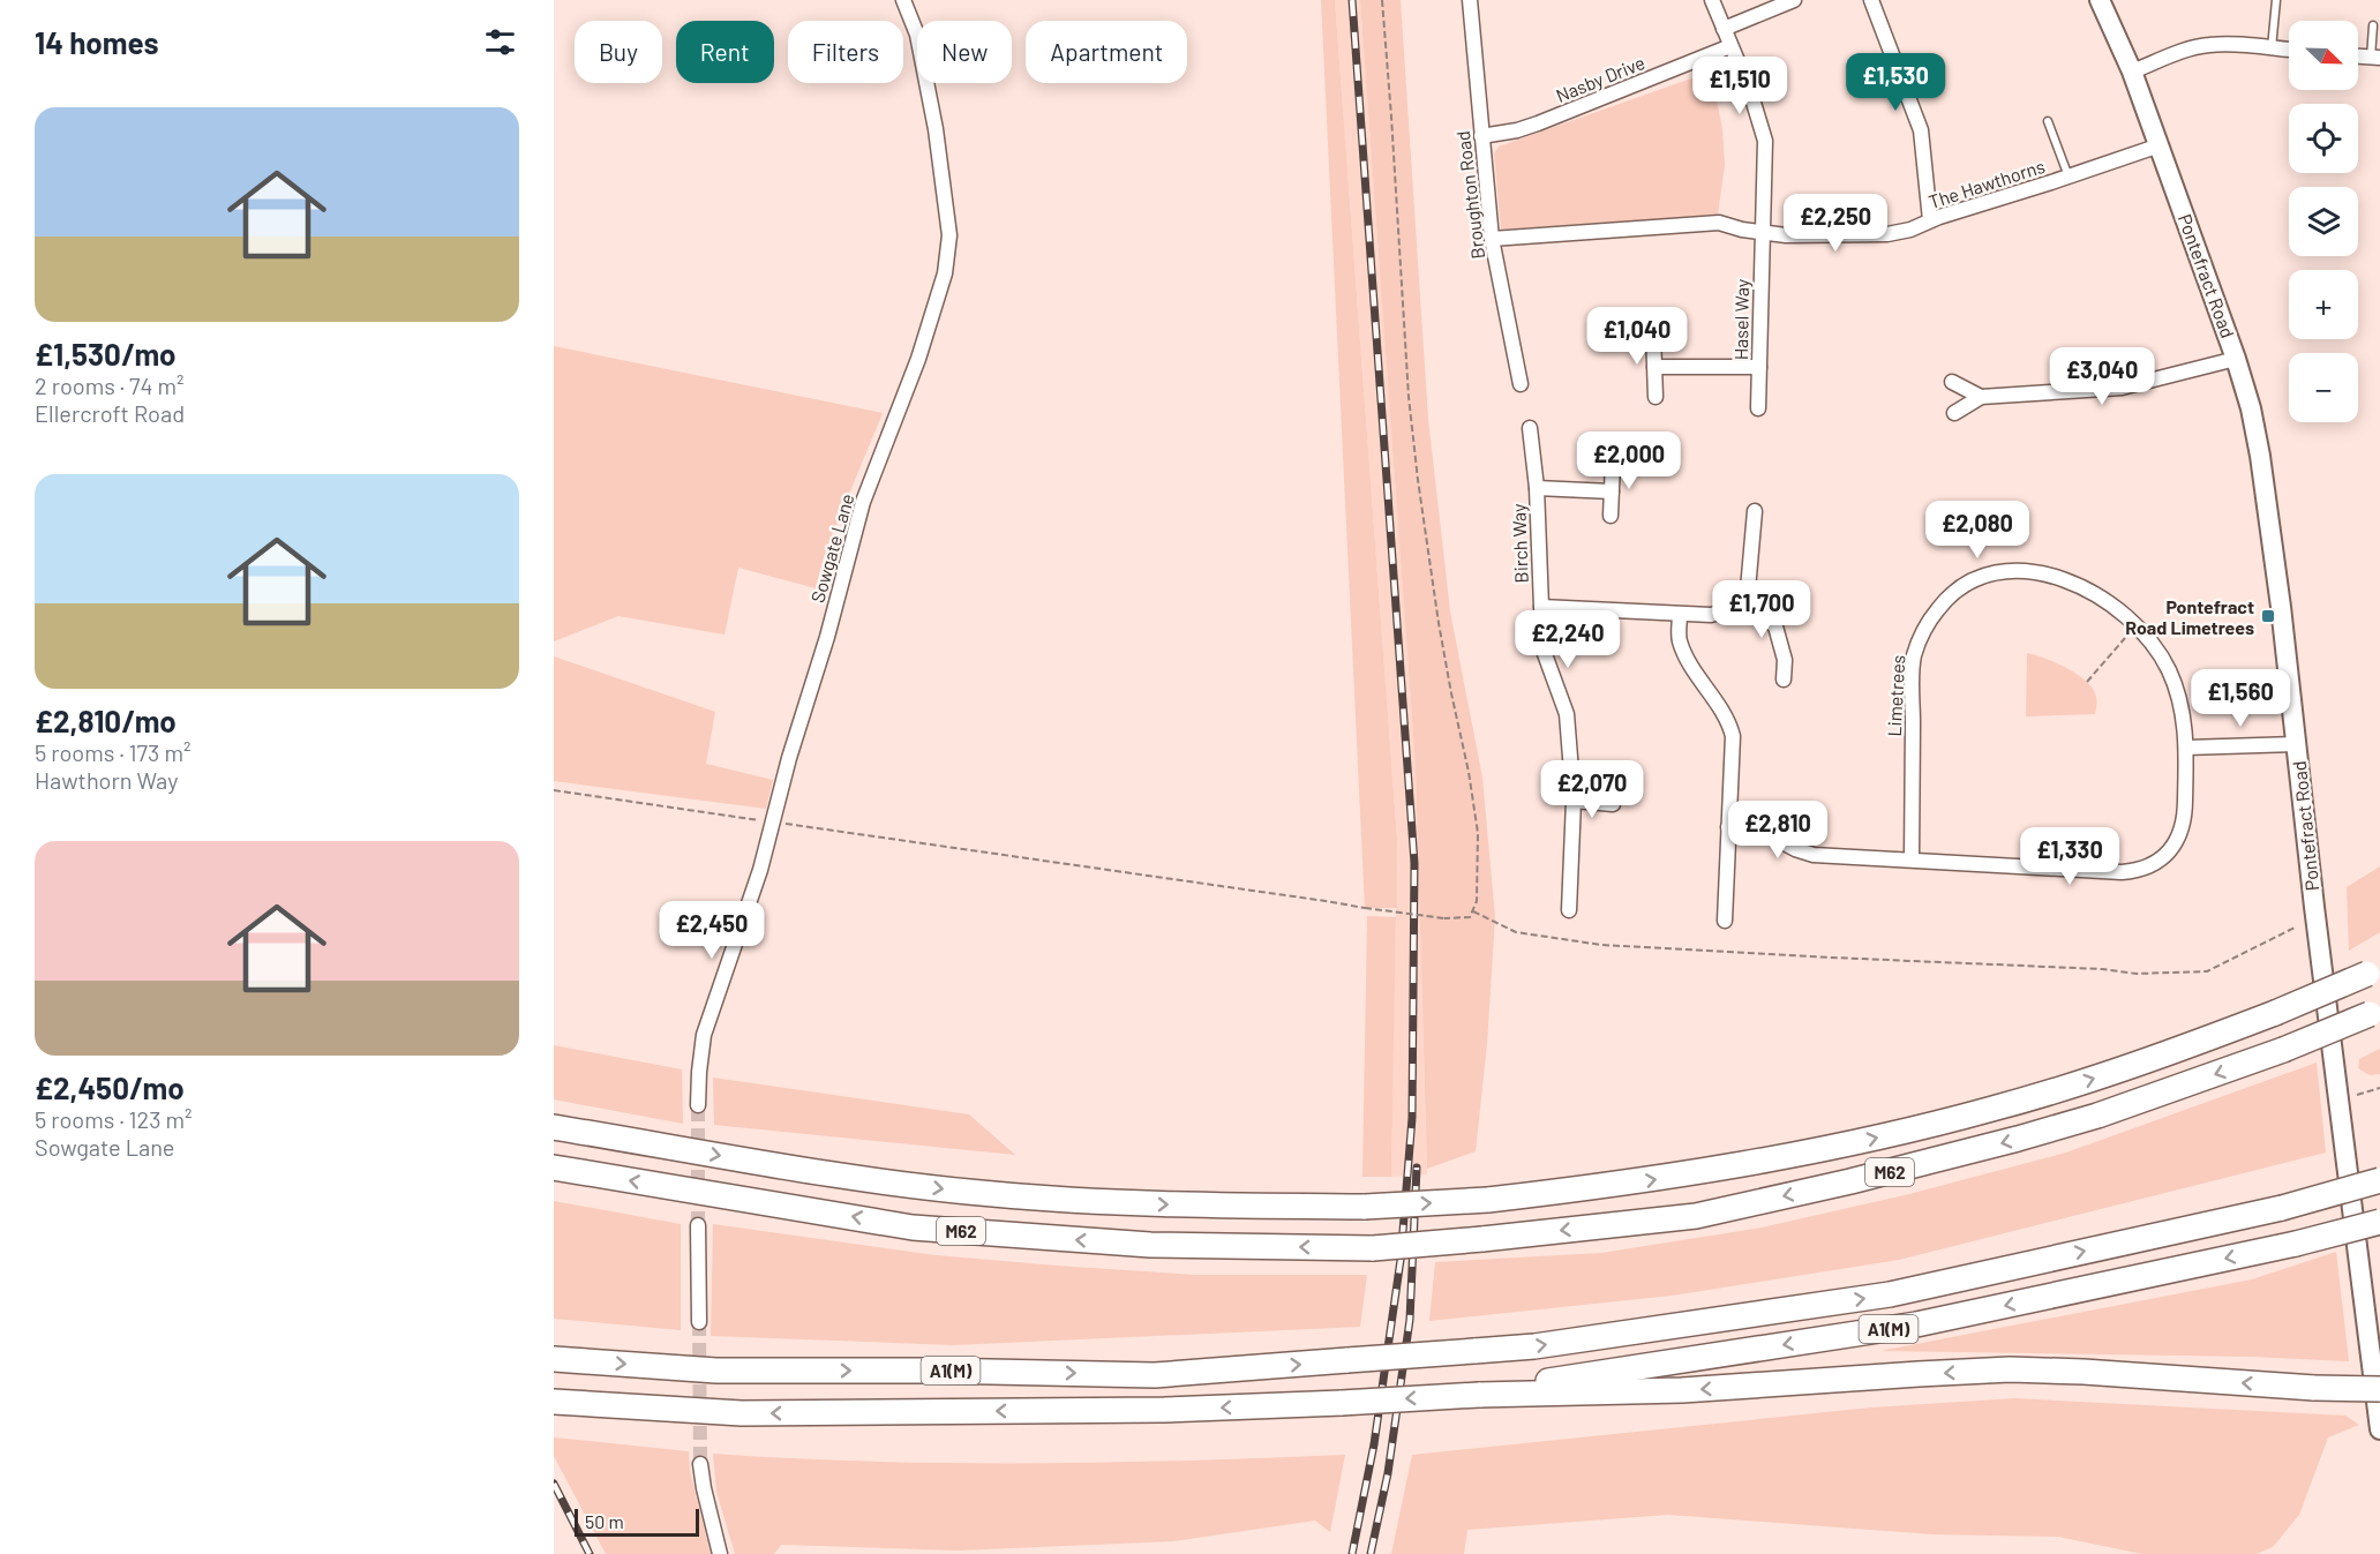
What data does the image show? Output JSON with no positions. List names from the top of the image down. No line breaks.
{"streets":{"highway":["M62","A1(M)"],"street":["Nasby Drive","The Hawthorns","Broughton Road","Pontefract Road","Hasel Way","Birch Way","Sowgate Lane","Limetrees"]},"crossings":[["Nasby Drive","Broughton Road"],["Nasby Drive","Hasel Way"],["The Hawthorns","Broughton Road"],["The Hawthorns","Pontefract Road"],["The Hawthorns","Hasel Way"]],"places":{"transit":["Pontefract Road Limetrees"]},"scale_bar":"50 m","north":"bottom right","page":{"heading":"14 homes","map_buttons":["+","−"],"chip":["Buy","Rent","Filters","New","Apartment"],"price":["£1,530","£1,510","£2,250","£1,040","£3,040","£2,000","£2,080","£1,700","£2,240","£1,560","£2,070","£2,810","£1,330","£2,450"],"list":[{"name":"£1,530/mo","note":"2 rooms · 74 m² · Ellercroft Road"},{"name":"£2,810/mo","note":"5 rooms · 173 m² · Hawthorn Way"},{"name":"£2,450/mo","note":"5 rooms · 123 m² · Sowgate Lane"}],"scale":"50 m"}}
